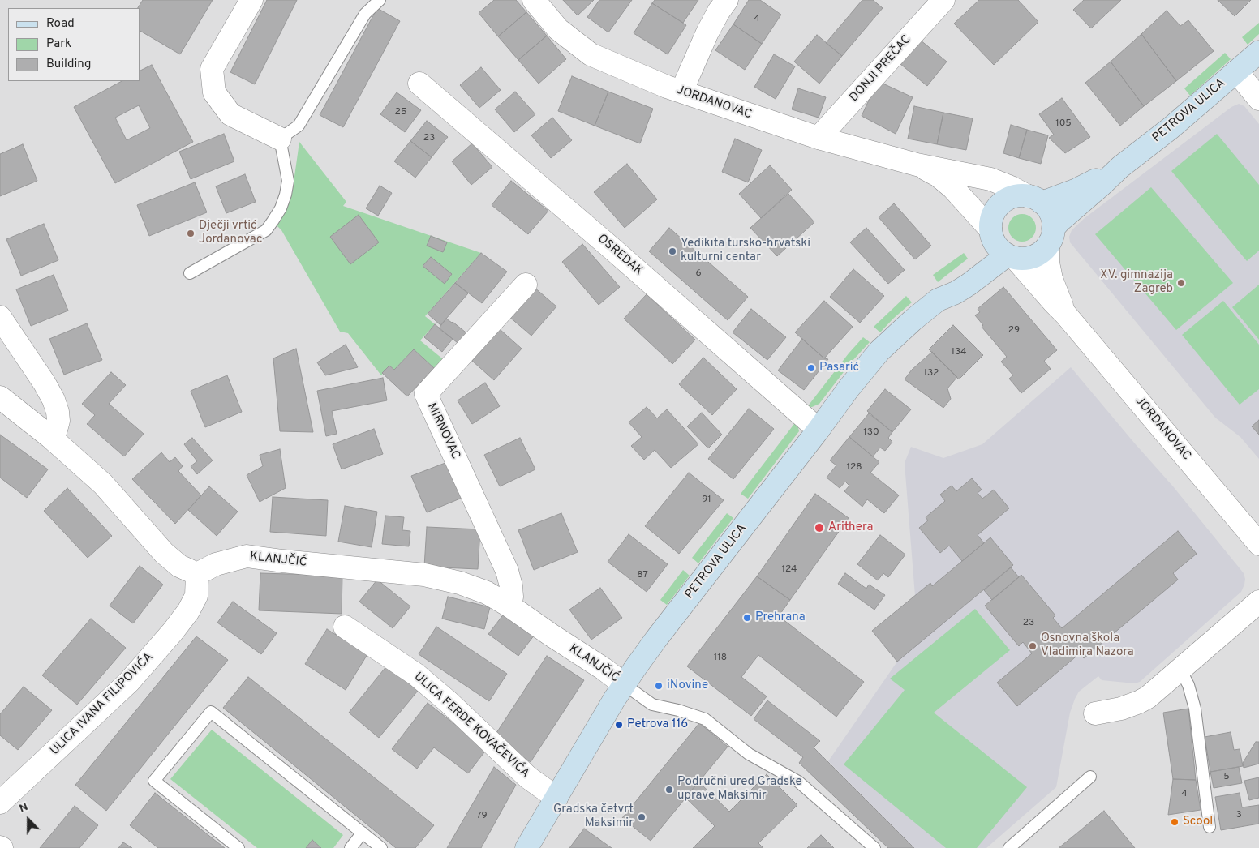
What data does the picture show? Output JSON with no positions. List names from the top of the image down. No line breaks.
{"streets":{"street":["DONJI PREČAC","JORDANOVAC","PETROVA ULICA","OSREDAK","MIRNOVAC","KLANJČIĆ","ULICA IVANA FILIPOVIĆA","ULICA FERDE KOVAČEVIĆA"]},"crossings":[["DONJI PREČAC","JORDANOVAC"],["JORDANOVAC","PETROVA ULICA"],["PETROVA ULICA","OSREDAK"],["PETROVA ULICA","KLANJČIĆ"],["PETROVA ULICA","ULICA FERDE KOVAČEVIĆA"],["MIRNOVAC","KLANJČIĆ"],["KLANJČIĆ","ULICA IVANA FILIPOVIĆA"]],"places":["Dječji vrtić Jordanovac","Yedikıta tursko-hrvatski kulturni centar","XV. gimnazija Zagreb","Pasarić","Arithera","Prehrana","Osnovna škola Vladimira Nazora","iNovine","Petrova 116","Područni ured Gradske uprave Maksimir","Gradska četvrt Maksimir","Scool"],"house_numbers":["4","25","105","23","6","29","134","132","130","128","91","124","87","23","118","5","4","3","79"],"legend":["Road","Park","Building"],"north":"top"}
